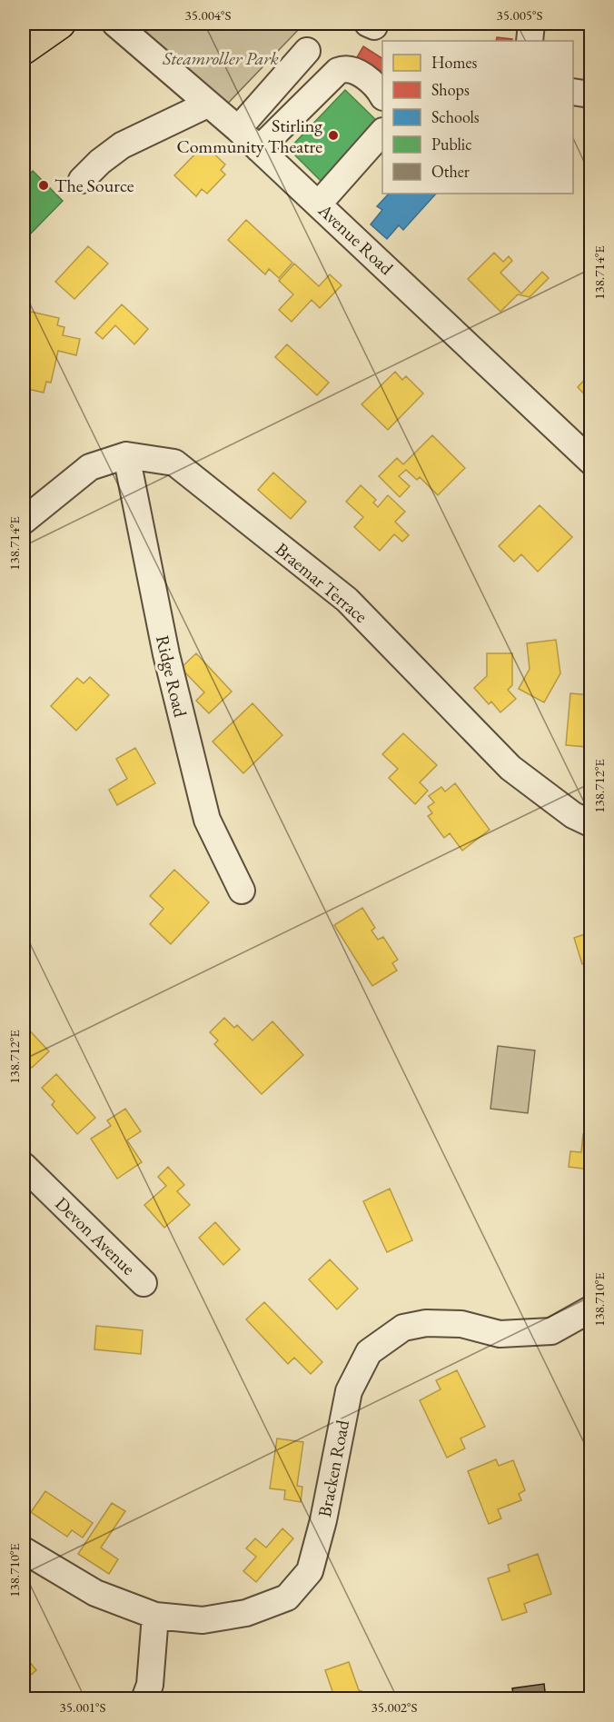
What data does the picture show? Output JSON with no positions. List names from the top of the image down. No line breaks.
{"streets":{"street":["Avenue Road","Braemar Terrace","Ridge Road","Devon Avenue","Bracken Road"]},"crossings":[["Braemar Terrace","Ridge Road"]],"parks":["Steamroller Park"],"places":["Stirling Community Theatre","The Source"],"legend":["Homes","Shops","Schools","Public","Other"],"coordinates":["35.004°S","35.005°S","138.714°E","138.712°E","138.710°E","35.001°S","35.002°S"]}
